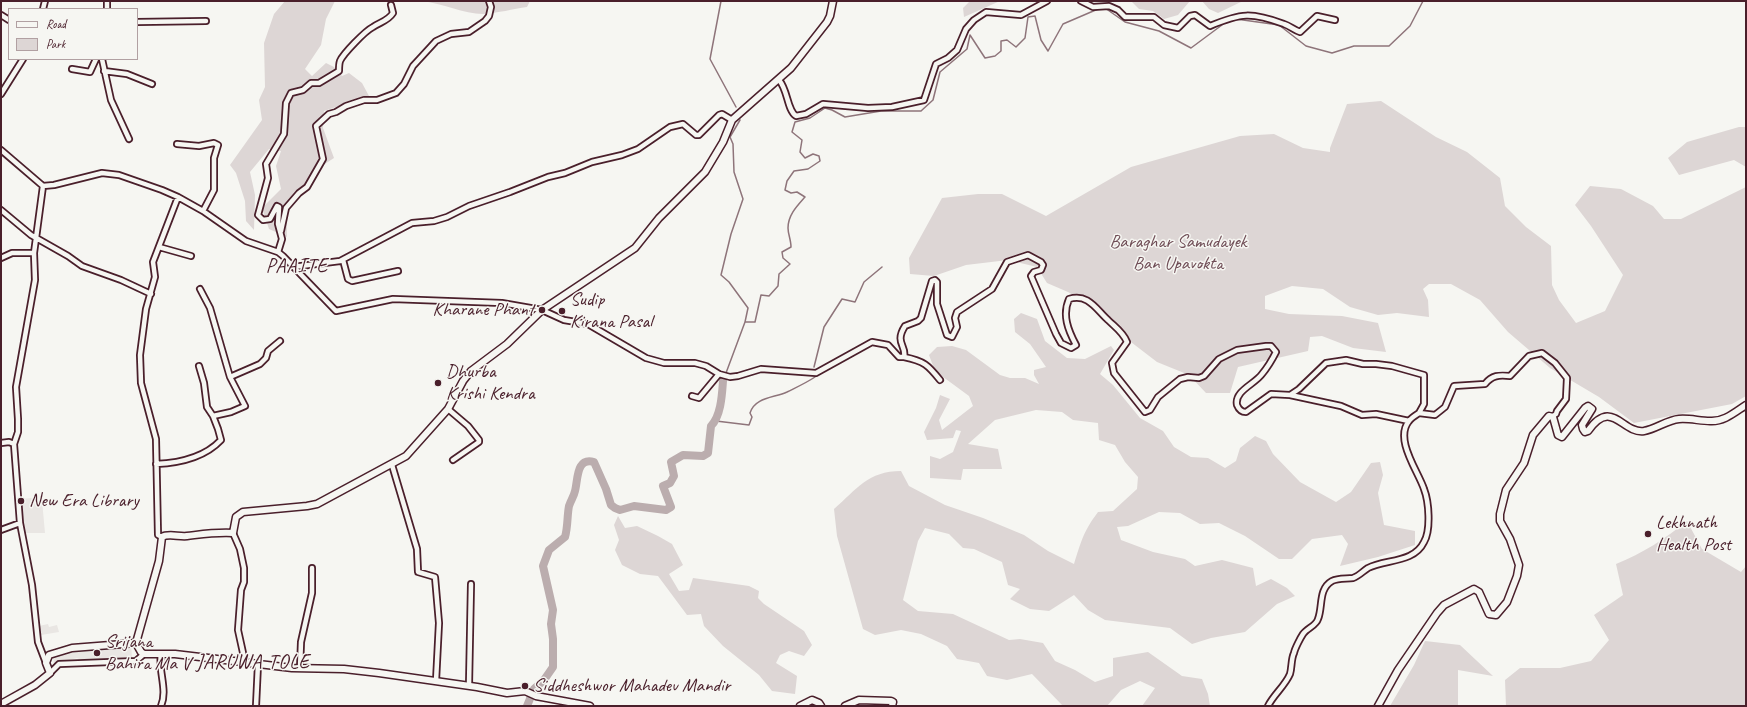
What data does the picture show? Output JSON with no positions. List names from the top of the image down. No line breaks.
{"districts":["PAAITE","JARUWA TOLE"],"parks":["Baraghar Samudayek Ban Upavokta"],"places":["Kharane Phant","Sudip Kirana Pasal","Dhurba Krishi Kendra","New Era Library","Lekhnath Health Post","Srijana Bahira Ma V","Siddheshwor Mahadev Mandir"],"legend":["Road","Park"]}
